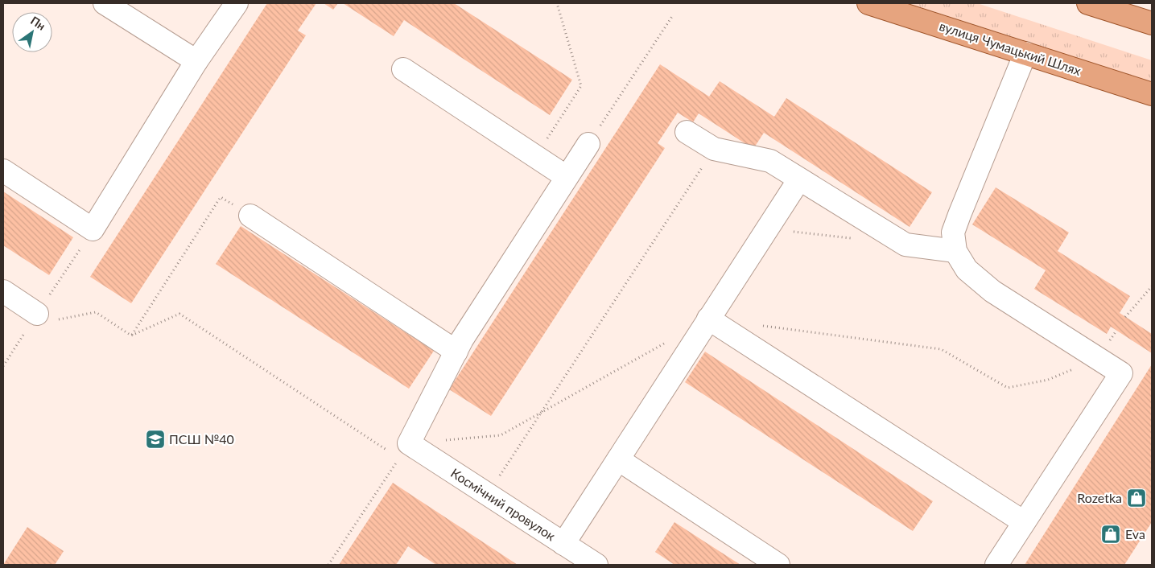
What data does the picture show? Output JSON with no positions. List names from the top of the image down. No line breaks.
{"streets":{"main road":["вулиця Чумацький Шлях"],"street":["Космічний провулок"]},"places":{"school or university":["ПСШ №40"],"shop":["Rozetka","Eva"]},"north":"top right"}
